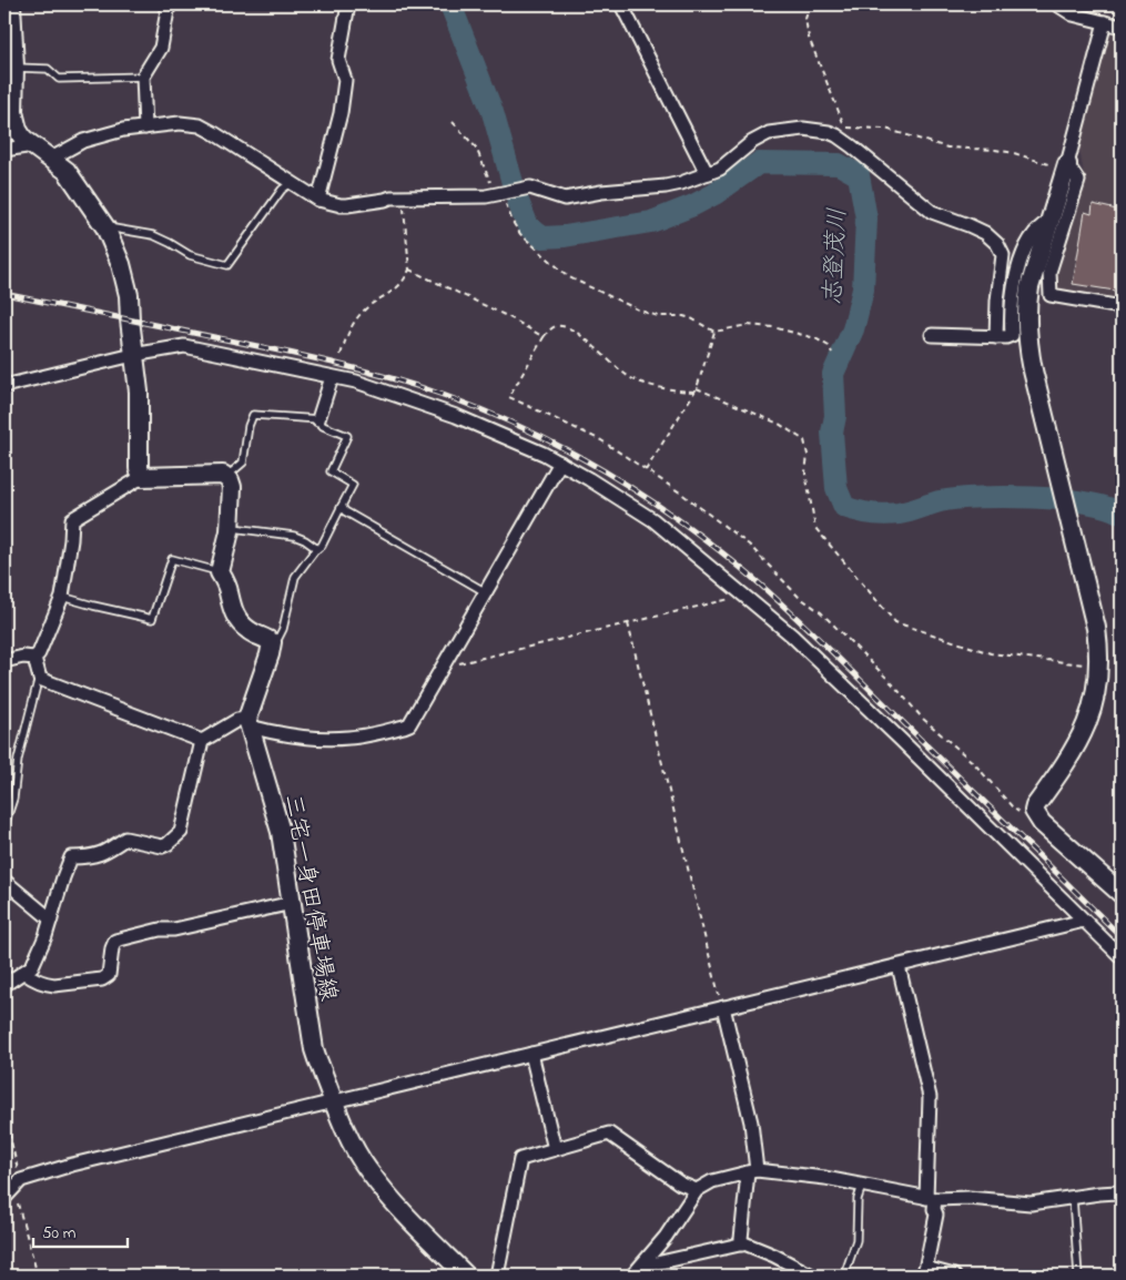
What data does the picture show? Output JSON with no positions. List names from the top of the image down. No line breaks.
{"streets":{"main road":["三宅一身田停車場線"]},"water":["志登茂川"],"scale_bar":"50 m"}
